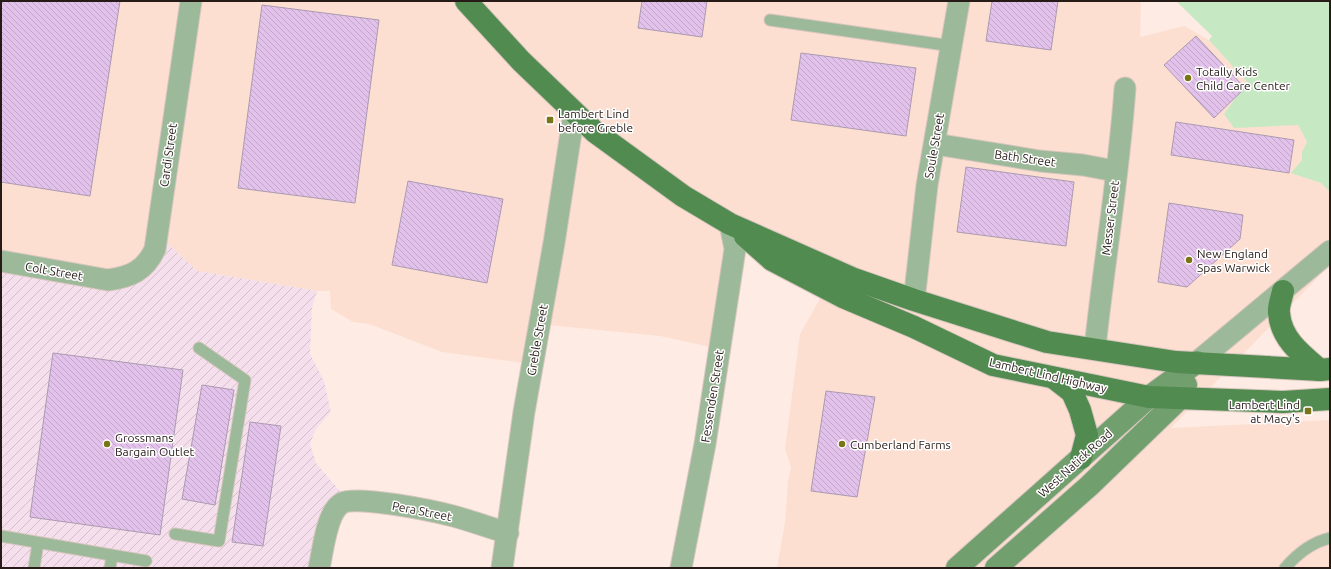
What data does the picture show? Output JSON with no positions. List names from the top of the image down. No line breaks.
{"streets":{"main road":["Lambert Lind Highway","West Natick Road"],"street":["Soule Street","Cardi Street","Bath Street","Messer Street","Colt Street","Greble Street","Fessenden Street","Pera Street"]},"crossings":[["Soule Street","Bath Street"],["Cardi Street","Colt Street"],["Bath Street","Messer Street"],["Messer Street","Lambert Lind Highway"],["Greble Street","Lambert Lind Highway"],["Greble Street","Pera Street"],["Lambert Lind Highway","Fessenden Street"],["Lambert Lind Highway","West Natick Road"]],"places":{"other":["Totally Kids Child Care Center","New England Spas Warwick","Grossmans Bargain Outlet","Cumberland Farms"],"transit":["Lambert Lind before Greble","Lambert Lind at Macy's"]}}
